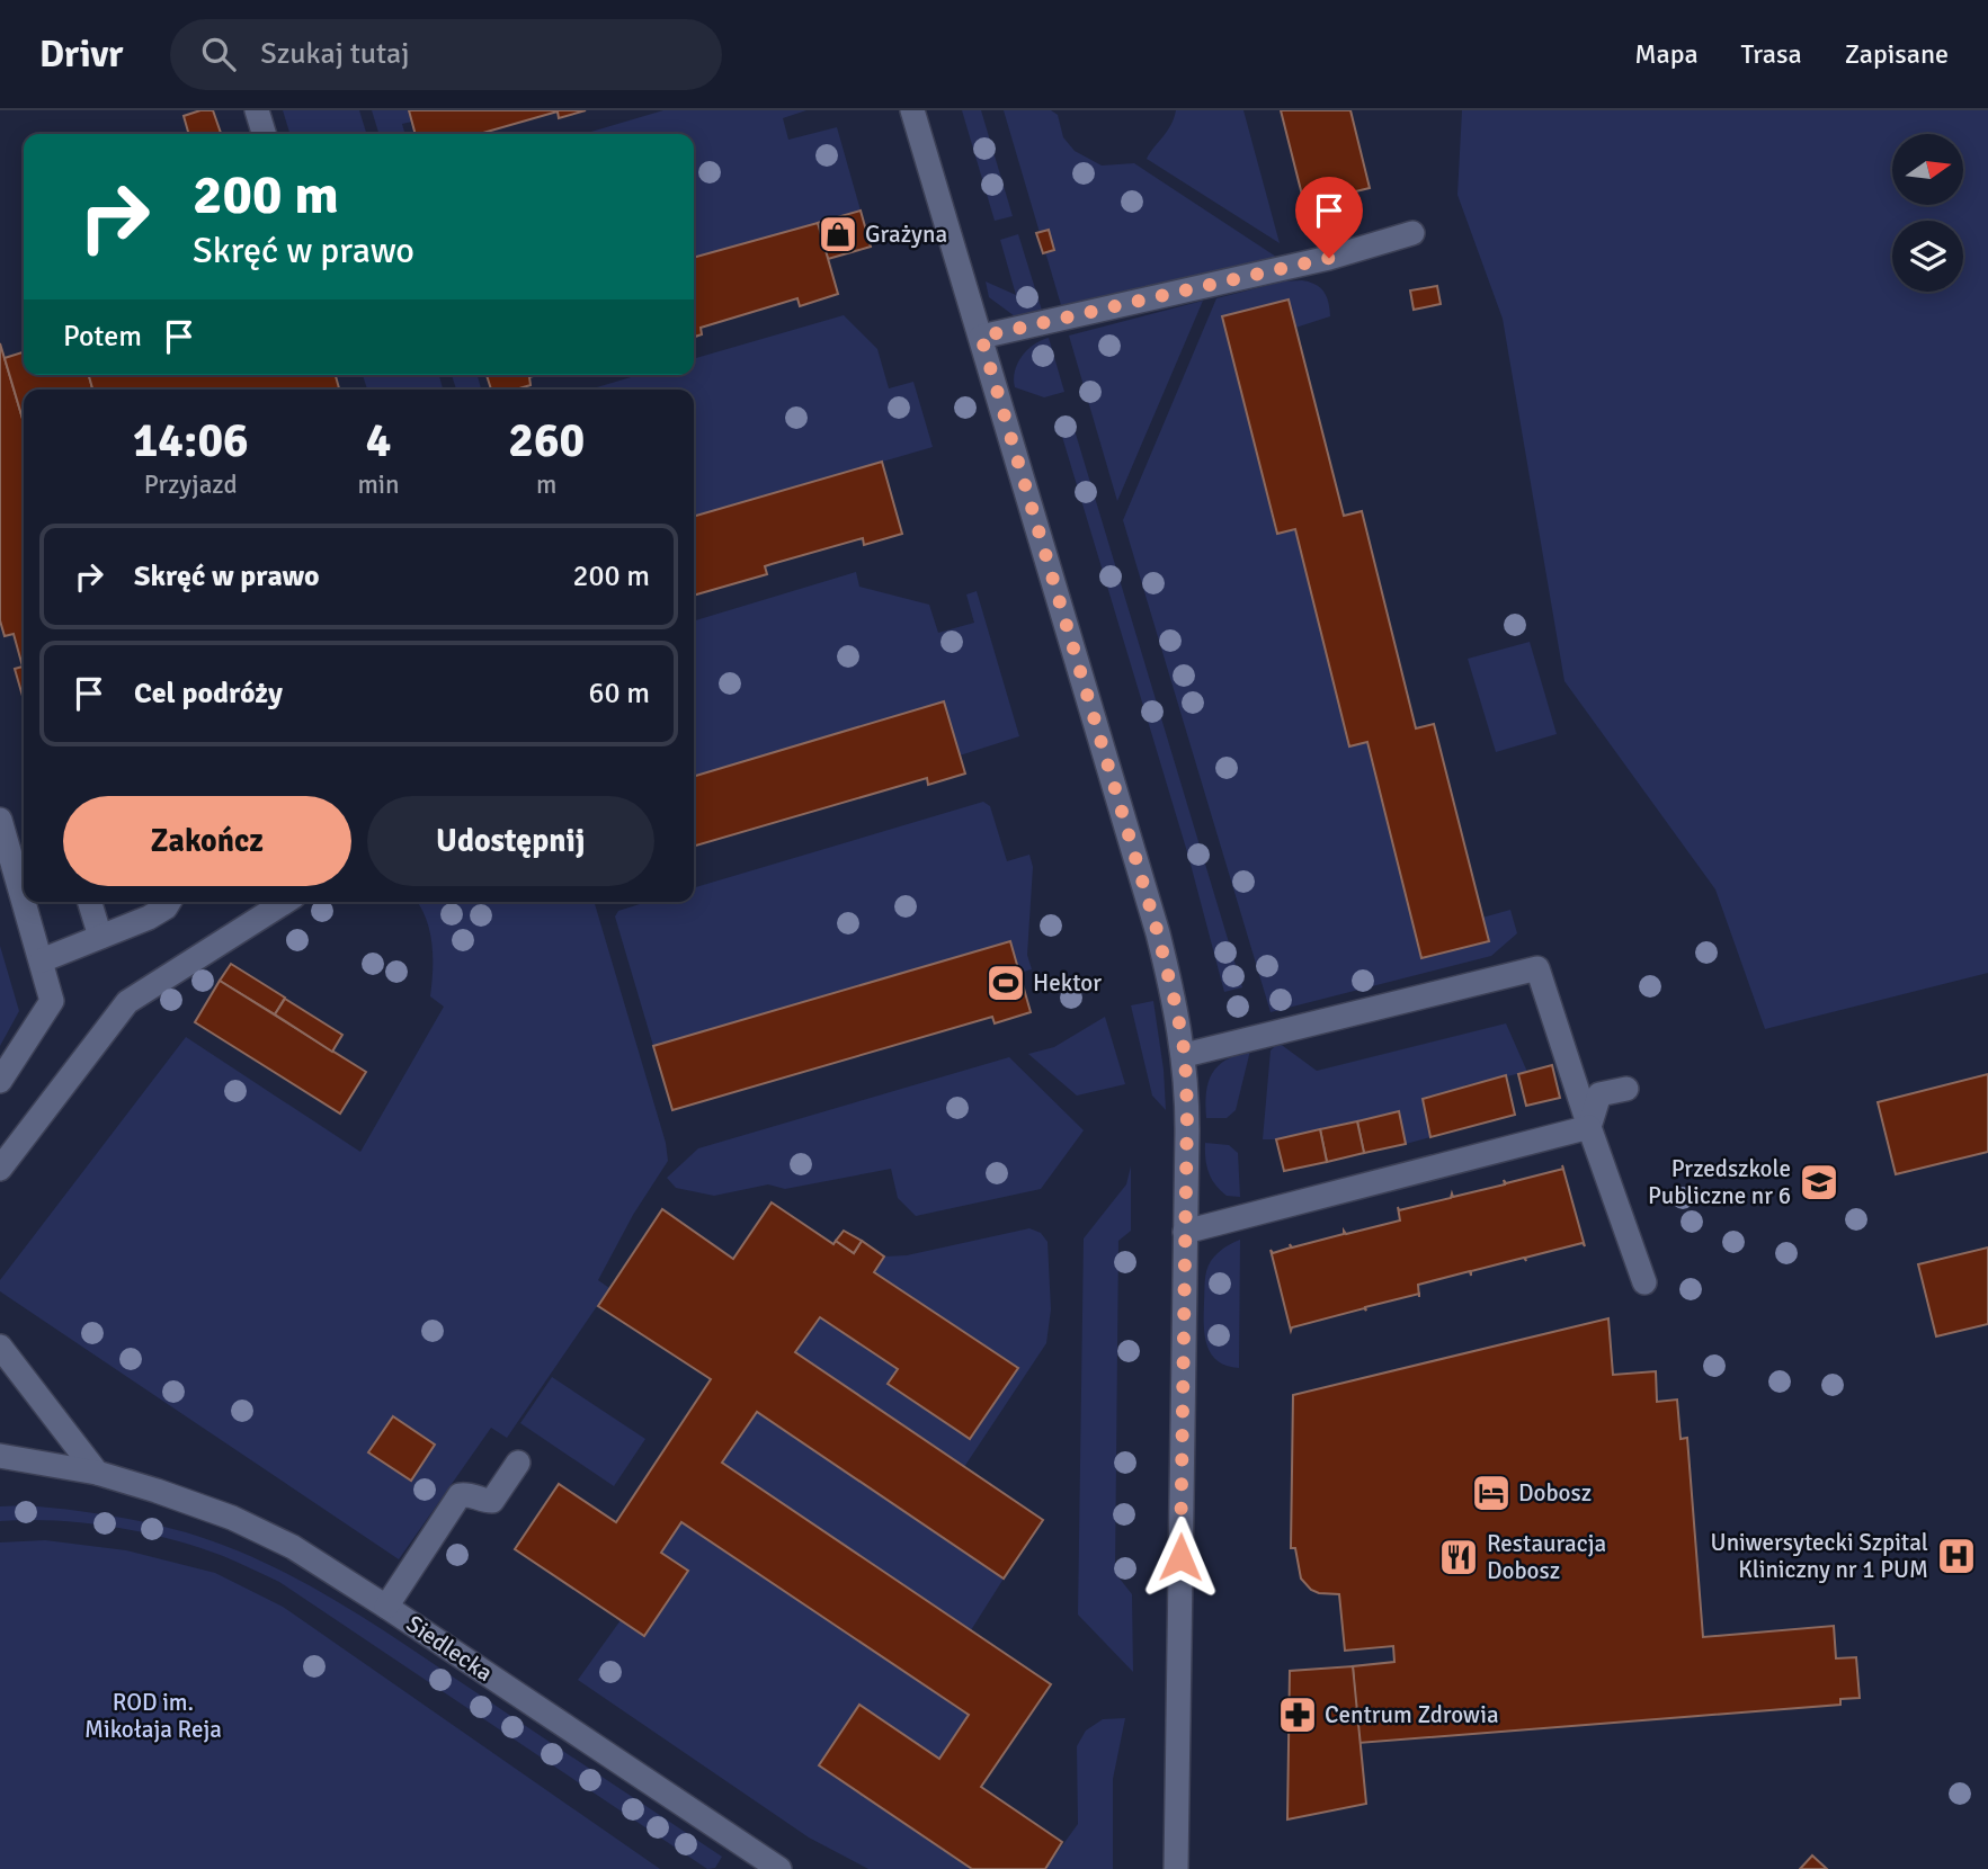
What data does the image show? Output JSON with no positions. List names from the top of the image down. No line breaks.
{"streets":{"street":["Siedlecka"]},"parks":["ROD im. Mikołaja Reja"],"places":{"shop":["Grażyna"],"sports":["Hektor"],"school or university":["Przedszkole Publiczne nr 6"],"hotel":["Dobosz"],"hospital":["Uniwersytecki Szpital Kliniczny nr 1 PUM"],"restaurant":["Restauracja Dobosz"],"pharmacy":["Centrum Zdrowia"]},"north":"right","page":{"header":"Drivr","search":"Szukaj tutaj","nav":["Mapa","Trasa","Zapisane"],"turn":["200 m","Skręć w prawo"],"then":"Potem","eta":["14:06","Przyjazd","4","min","260","m"],"list":[{"name":"Skręć w prawo","value":"200 m"},{"name":"Cel podróży","value":"60 m"}],"buttons":["Zakończ","Udostępnij"]}}
